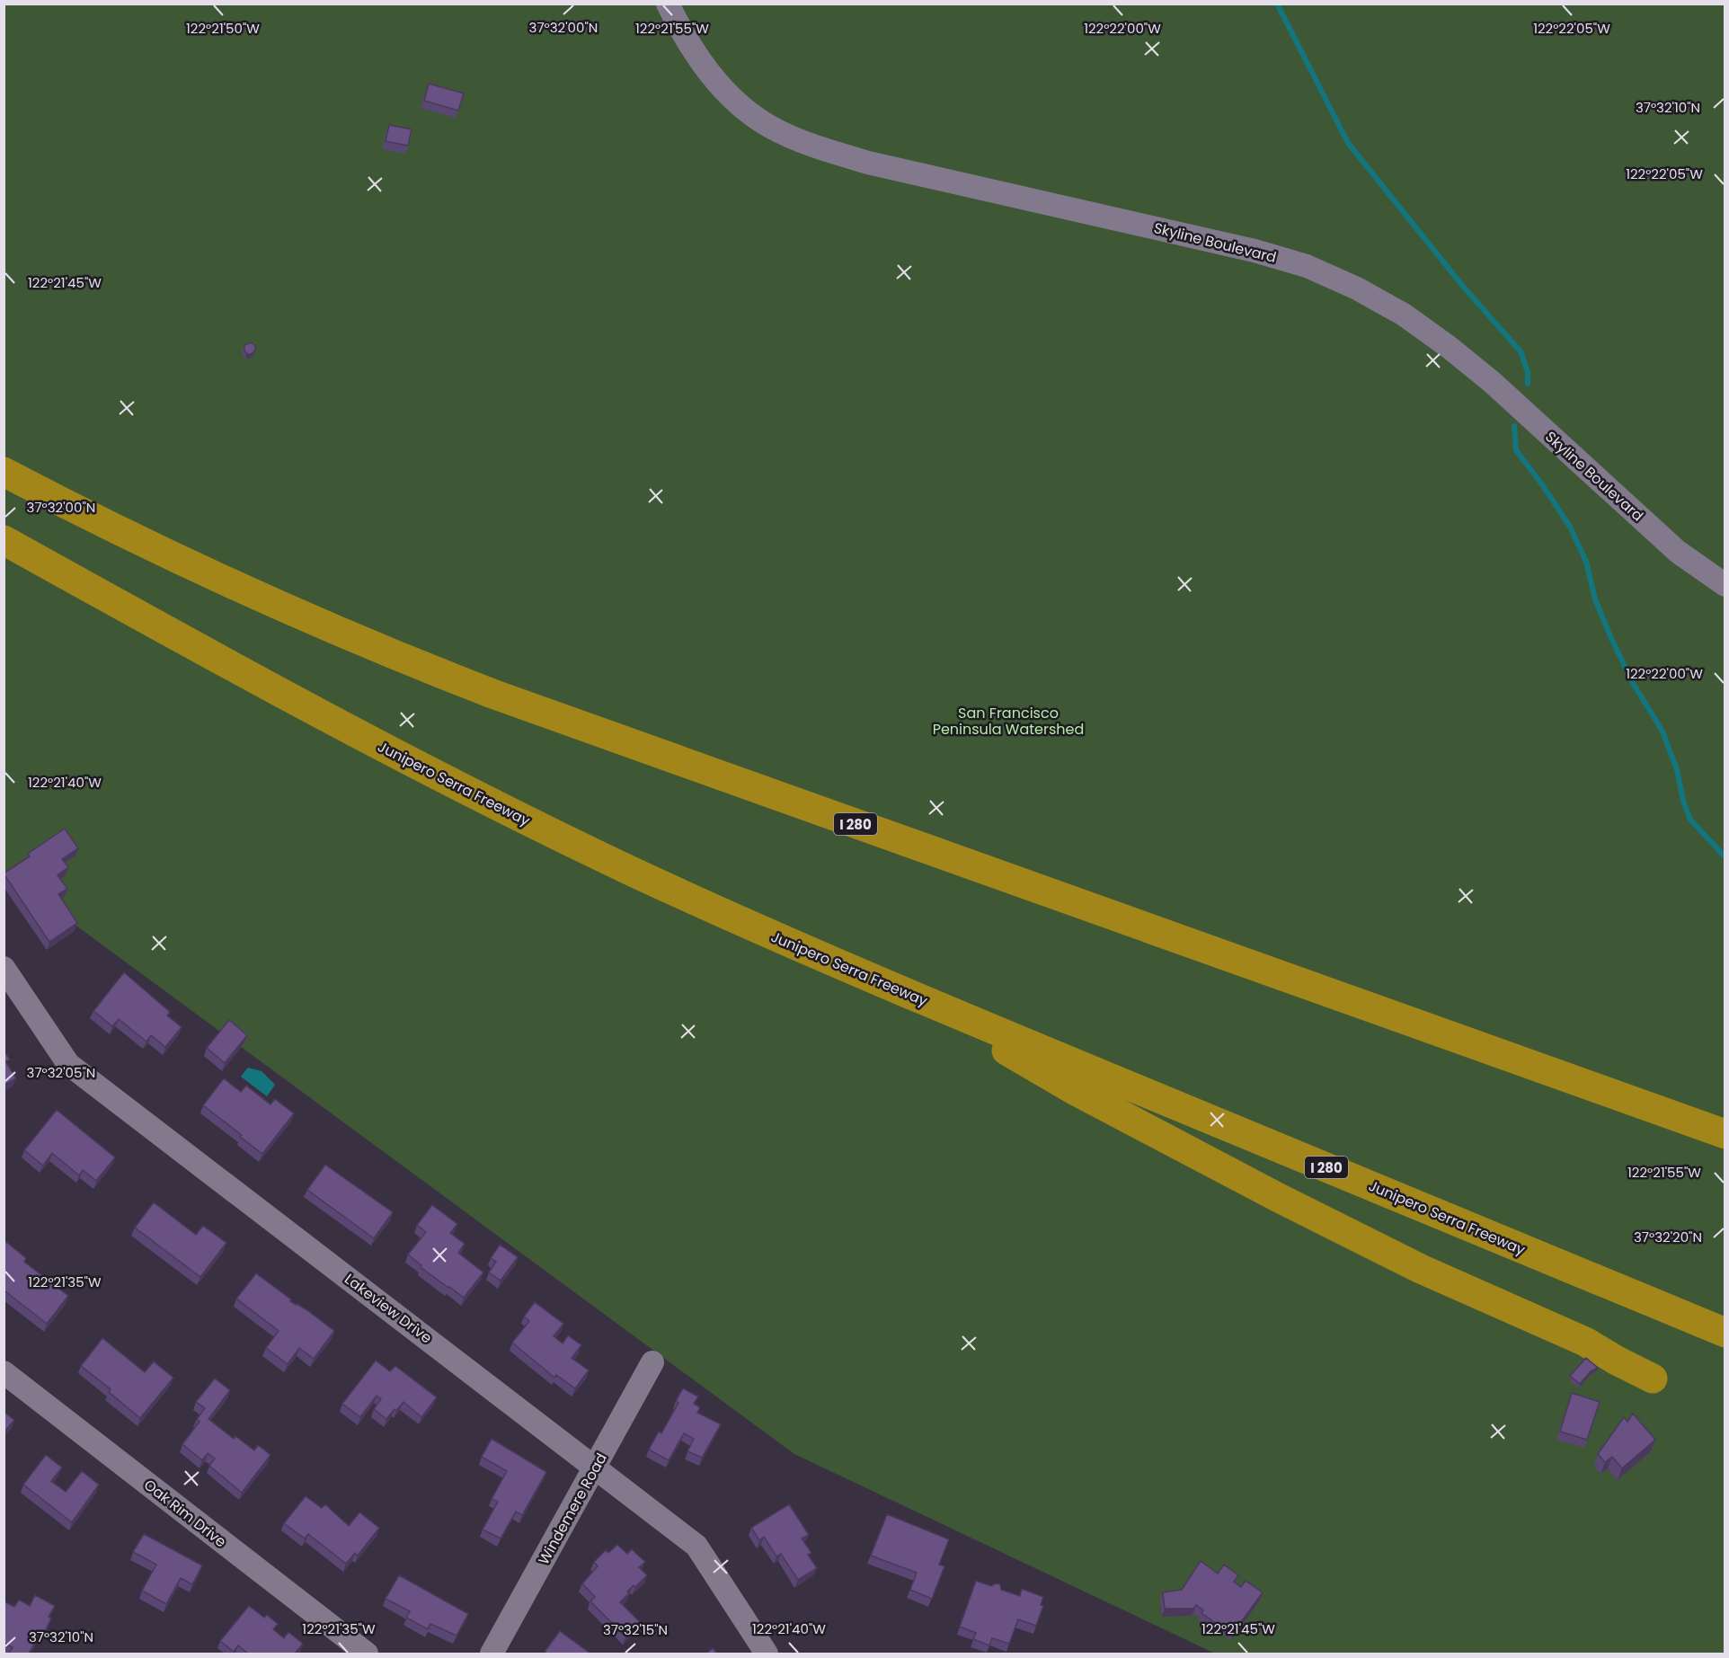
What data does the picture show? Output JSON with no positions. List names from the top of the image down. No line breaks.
{"streets":{"highway":["Junipero Serra Freeway","I 280"],"street":["Skyline Boulevard","Lakeview Drive","Windemere Road","Oak Rim Drive"]},"crossings":[["Lakeview Drive","Windemere Road"]],"parks":["San Francisco Peninsula Watershed"],"coordinates":["37°32'00\"N","122°21'50\"W","122°21'55\"W","122°22'00\"W","122°22'05\"W","37°32'10\"N","122°21'45\"W","122°21'40\"W","37°32'05\"N","37°32'20\"N","122°21'35\"W","37°32'15\"N"]}
